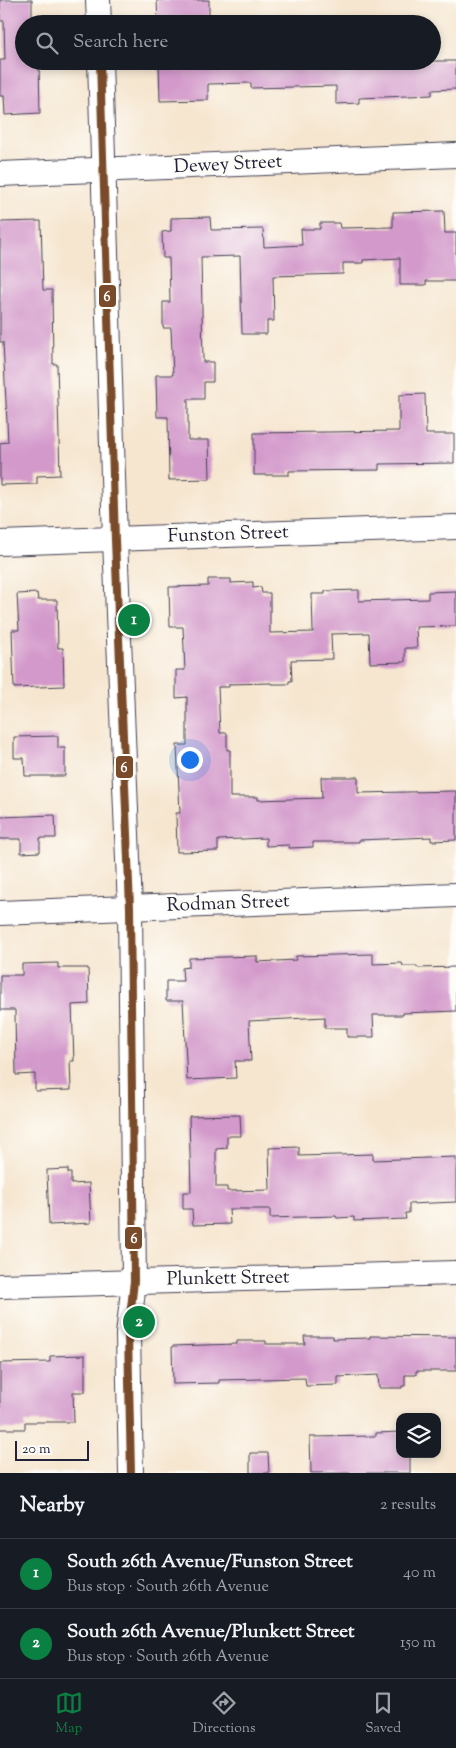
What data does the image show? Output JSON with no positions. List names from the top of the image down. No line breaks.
{"streets":{"street":["Dewey Street","Funston Street","Rodman Street","Plunkett Street"]},"lines":["transit line 6"],"scale_bar":"20 m","page":{"search":"Search here","pins":["1","2"],"scale":"20 m","heading":["Nearby","2 results"],"list":[{"mark":"1","name":"South 26th Avenue/Funston Street","note":"Bus stop · South 26th Avenue","value":"40 m"},{"mark":"2","name":"South 26th Avenue/Plunkett Street","note":"Bus stop · South 26th Avenue","value":"150 m"}],"nav":["Map","Directions","Saved"]}}
